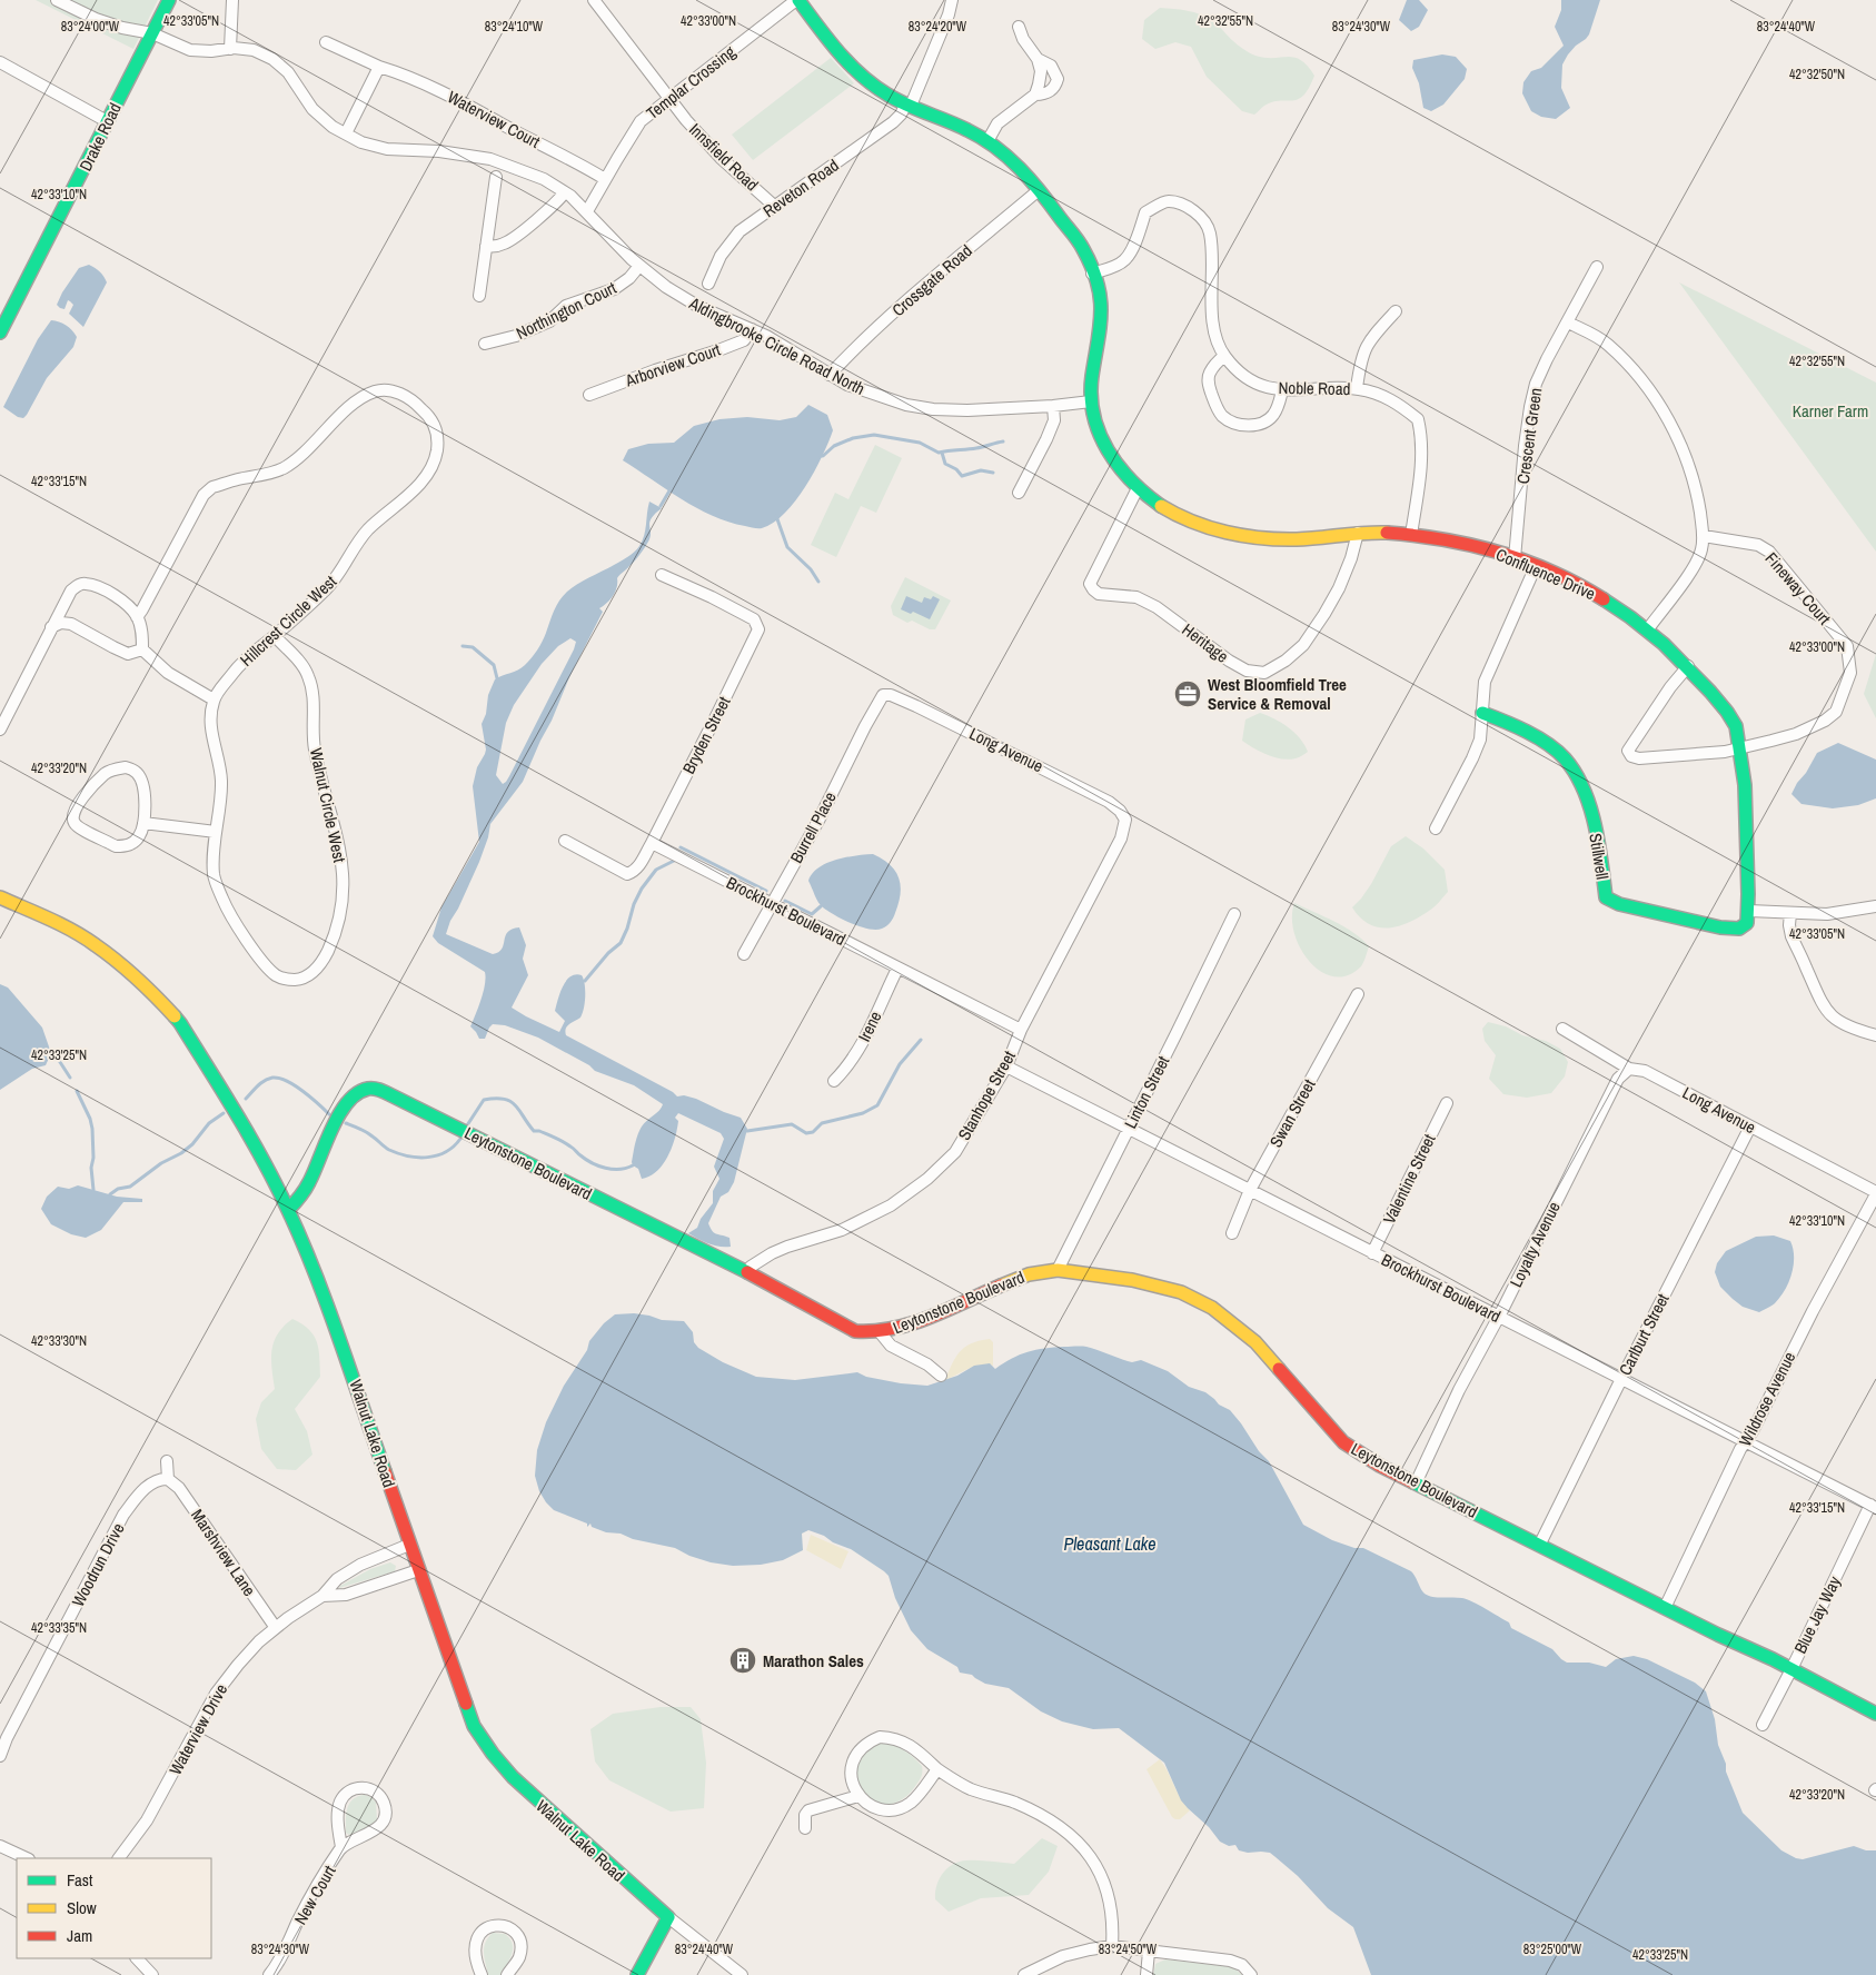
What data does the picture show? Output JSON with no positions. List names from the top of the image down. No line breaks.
{"streets":{"street":["Templar Crossing","Waterview Court","Drake Road","Innsfield Road","Reveton Road","Crossgate Road","Northington Court","Aldingbrooke Circle Road North","Arborview Court","Noble Road","Crescent Green","Confluence Drive","Fineway Court","Hillcrest Circle West","Heritage","Bryden Street","Long Avenue","Walnut Circle West","Burrell Place","Stillwell","Brockhurst Boulevard","Irene","Linton Street","Stanhope Street","Swan Street","Leytonstone Boulevard","Valentine Street","Loyalty Avenue","Carlburt Street","Wildrose Avenue","Walnut Lake Road","Marshview Lane","Woodrun Drive","Blue Jay Way","Waterview Drive","New Court"]},"crossings":[["Templar Crossing","Waterview Court"],["Templar Crossing","Innsfield Road"],["Templar Crossing","Aldingbrooke Circle Road North"],["Templar Crossing","Confluence Drive"],["Drake Road","Aldingbrooke Circle Road North"],["Innsfield Road","Reveton Road"],["Reveton Road","Confluence Drive"],["Crossgate Road","Aldingbrooke Circle Road North"],["Crossgate Road","Confluence Drive"],["Northington Court","Aldingbrooke Circle Road North"],["Aldingbrooke Circle Road North","Arborview Court"],["Aldingbrooke Circle Road North","Confluence Drive"],["Noble Road","Confluence Drive"],["Crescent Green","Confluence Drive"],["Confluence Drive","Fineway Court"],["Confluence Drive","Heritage"],["Confluence Drive","Stillwell"],["Hillcrest Circle West","Walnut Circle West"],["Bryden Street","Brockhurst Boulevard"],["Long Avenue","Burrell Place"],["Long Avenue","Stanhope Street"],["Long Avenue","Loyalty Avenue"],["Long Avenue","Carlburt Street"],["Long Avenue","Wildrose Avenue"],["Burrell Place","Brockhurst Boulevard"],["Brockhurst Boulevard","Irene"],["Brockhurst Boulevard","Linton Street"],["Brockhurst Boulevard","Stanhope Street"],["Brockhurst Boulevard","Swan Street"],["Brockhurst Boulevard","Valentine Street"],["Brockhurst Boulevard","Loyalty Avenue"],["Brockhurst Boulevard","Carlburt Street"],["Brockhurst Boulevard","Wildrose Avenue"],["Brockhurst Boulevard","Blue Jay Way"],["Linton Street","Leytonstone Boulevard"],["Stanhope Street","Leytonstone Boulevard"],["Leytonstone Boulevard","Loyalty Avenue"],["Leytonstone Boulevard","Carlburt Street"],["Leytonstone Boulevard","Wildrose Avenue"],["Leytonstone Boulevard","Walnut Lake Road"],["Leytonstone Boulevard","Blue Jay Way"],["Walnut Lake Road","Waterview Drive"],["Marshview Lane","Woodrun Drive"],["Marshview Lane","Waterview Drive"]],"water":["Pleasant Lake"],"parks":["Karner Farm"],"places":{"office":["West Bloomfield Tree Service & Removal"],"building":["Marathon Sales"]},"legend":["Fast","Slow","Jam"],"coordinates":["42°33'05\"N","42°33'00\"N","42°32'55\"N","83°24'00\"W","83°24'10\"W","83°24'20\"W","83°24'30\"W","83°24'40\"W","42°32'50\"N","42°33'10\"N","42°33'15\"N","42°33'20\"N","42°33'25\"N","42°33'30\"N","42°33'35\"N","83°24'50\"W","83°25'00\"W"]}
